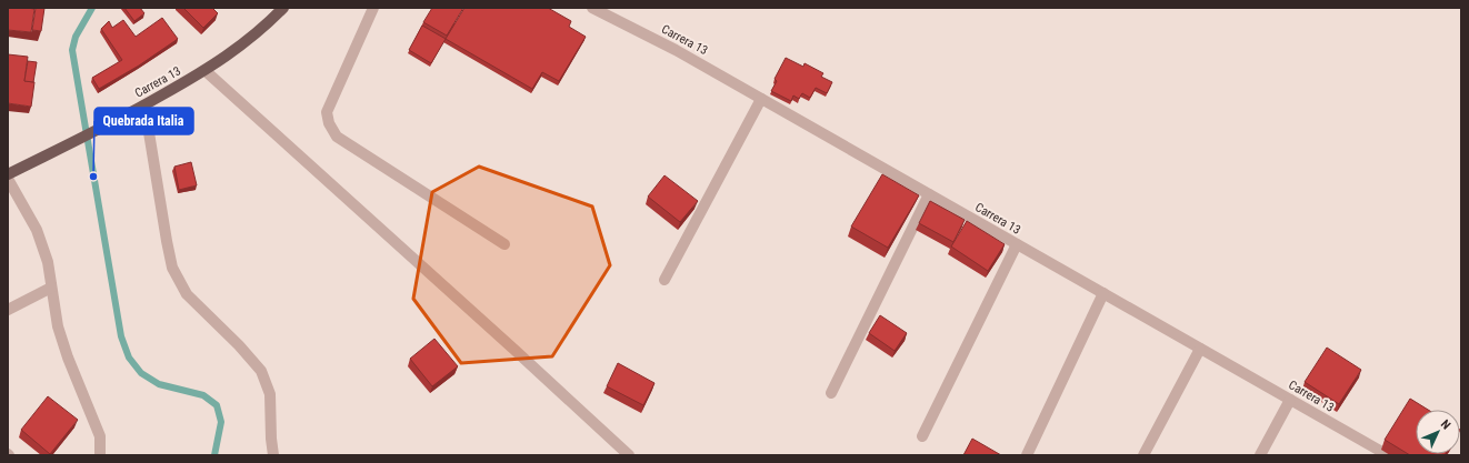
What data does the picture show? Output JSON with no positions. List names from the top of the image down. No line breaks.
{"streets":{"main road":["Carrera 13"]},"places":["Quebrada Italia"],"north":"top right"}
